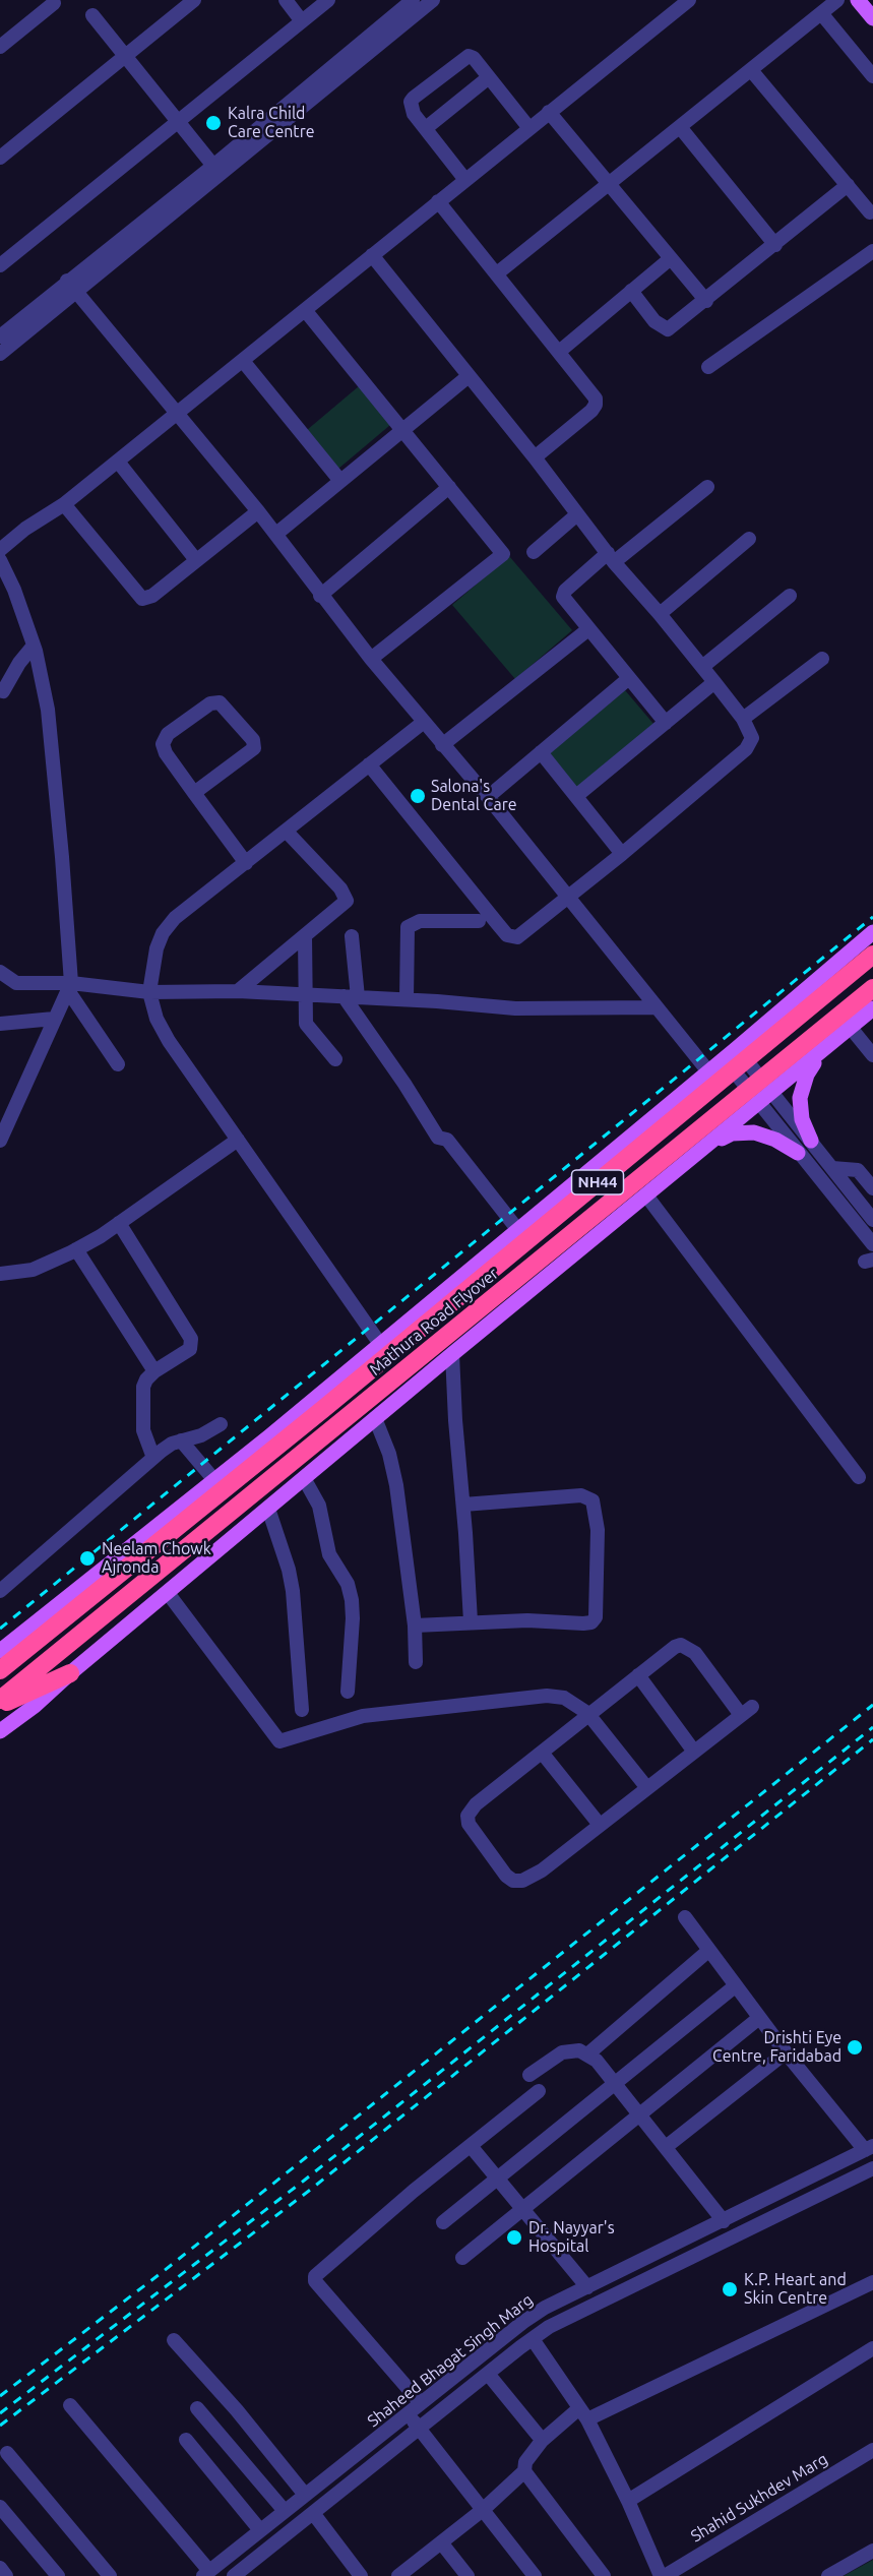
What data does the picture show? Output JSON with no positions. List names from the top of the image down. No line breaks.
{"streets":{"highway":["NH44","Mathura Road Flyover"],"street":["Shaheed Bhagat Singh Marg","Shahid Sukhdev Marg"]},"crossings":[["NH44","Mathura Road Flyover"]],"places":["Kalra Child Care Centre","Salona's Dental Care","Neelam Chowk Ajronda","Drishti Eye Centre, Faridabad","Dr. Nayyar's Hospital","K.P. Heart and Skin Centre"]}
